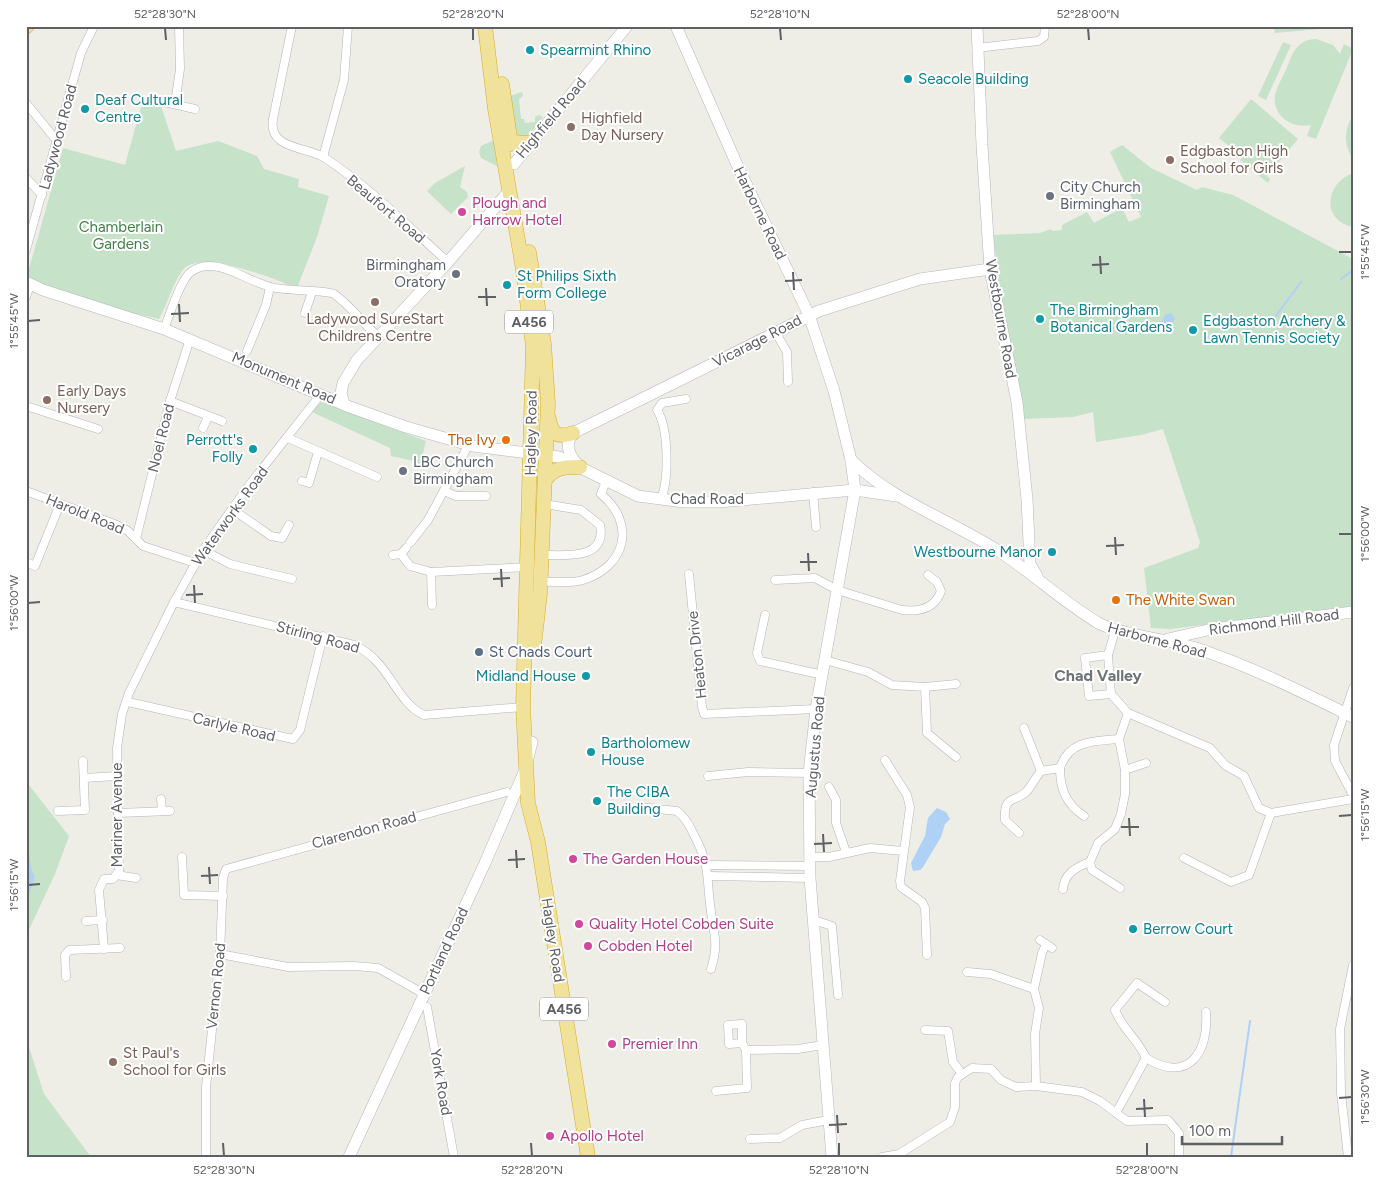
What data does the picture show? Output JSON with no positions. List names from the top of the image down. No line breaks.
{"streets":{"highway":["A456","Hagley Road"],"main road":["Highfield Road","Harborne Road","Westbourne Road","Vicarage Road","Monument Road","Chad Road","Richmond Hill Road","Augustus Road","Portland Road"],"street":["Ladywood Road","Beaufort Road","Noel Road","Harold Road","Waterworks Road","Stirling Road","Heaton Drive","Carlyle Road","Mariner Avenue","Clarendon Road","Vernon Road","York Road"]},"crossings":[["Highfield Road","Hagley Road"],["Harborne Road","Westbourne Road"],["Harborne Road","Vicarage Road"],["Harborne Road","Chad Road"],["Harborne Road","Richmond Hill Road"],["Harborne Road","Augustus Road"],["Westbourne Road","Vicarage Road"],["Monument Road","Hagley Road"],["Monument Road","Noel Road"],["Monument Road","Chad Road"],["Monument Road","Waterworks Road"],["Hagley Road","Chad Road"],["Hagley Road","Stirling Road"],["Hagley Road","Portland Road"],["Noel Road","Harold Road"],["Chad Road","Augustus Road"],["Harold Road","Waterworks Road"],["Waterworks Road","Stirling Road"],["Waterworks Road","Carlyle Road"],["Waterworks Road","Mariner Avenue"],["Stirling Road","Carlyle Road"],["Heaton Drive","Augustus Road"],["Carlyle Road","Mariner Avenue"],["Clarendon Road","Vernon Road"]],"districts":["Chad Valley"],"parks":["Chamberlain Gardens"],"places":["Spearmint Rhino","Seacole Building","Deaf Cultural Centre","Highfield Day Nursery","Edgbaston High School for Girls","City Church Birmingham","Plough and Harrow Hotel","Birmingham Oratory","St Philips Sixth Form College","Ladywood SureStart Childrens Centre","The Birmingham Botanical Gardens","Edgbaston Archery & Lawn Tennis Society","Early Days Nursery","The Ivy","Perrott's Folly","LBC Church Birmingham","Westbourne Manor","The White Swan","St Chads Court","Midland House","Bartholomew House","The CIBA Building","The Garden House","Quality Hotel Cobden Suite","Berrow Court","Cobden Hotel","Premier Inn","St Paul's School for Girls","Apollo Hotel"],"scale_bar":"100 m","coordinates":["52°28'30\"N","52°28'20\"N","52°28'10\"N","52°28'00\"N","1°55'45\"W","1°56'00\"W","1°56'15\"W","1°56'30\"W"]}
